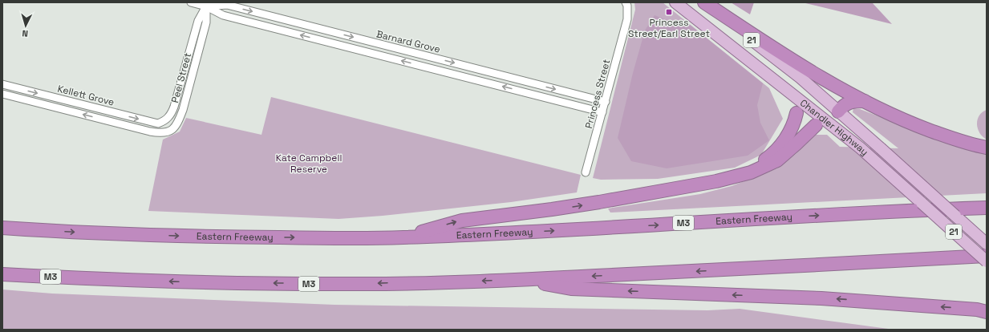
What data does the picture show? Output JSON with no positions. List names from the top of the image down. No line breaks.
{"streets":{"highway":["Eastern Freeway","M3"],"main road":["21","Chandler Highway"],"street":["Barnard Grove","Peel Street","Princess Street","Kellett Grove"]},"crossings":[["Barnard Grove","Peel Street"],["Barnard Grove","Princess Street"],["Peel Street","Kellett Grove"]],"parks":["Kate Campbell Reserve"],"places":{"transit":["Princess Street/Earl Street"]},"north":"bottom"}
